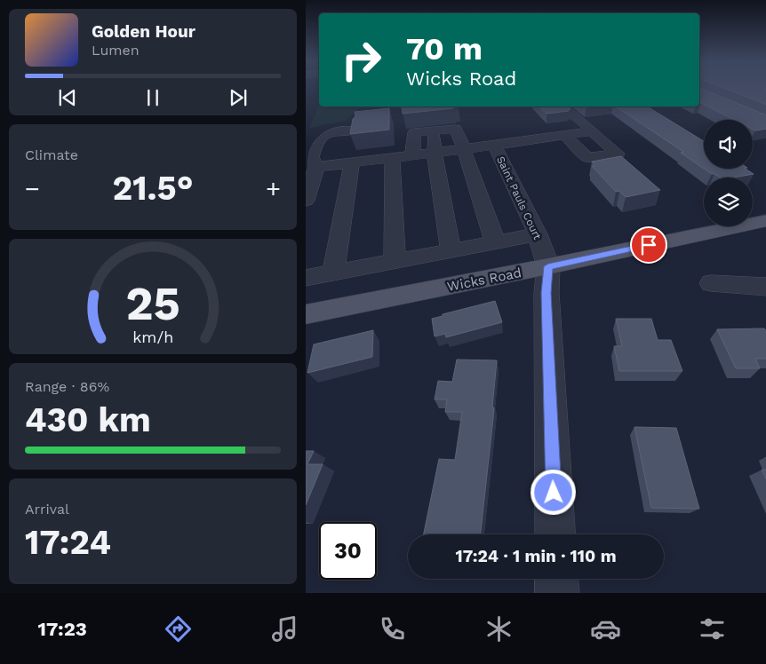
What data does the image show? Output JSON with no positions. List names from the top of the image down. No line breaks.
{"streets":{"main road":["Wicks Road"],"street":["Saint Pauls Court"]},"crossings":[["Saint Pauls Court","Wicks Road"]],"page":{"song":["Golden Hour","Lumen"],"turn":["70 m","Wicks Road"],"tile":["Climate",["Range · 86%","430 km"],["Arrival","17:24"]],"heat":["−","21.5°","+"],"limit":"30","trip":"17:24 · 1 min · 110 m","tabs":"17:23","gauge":["25","km/h"]}}
